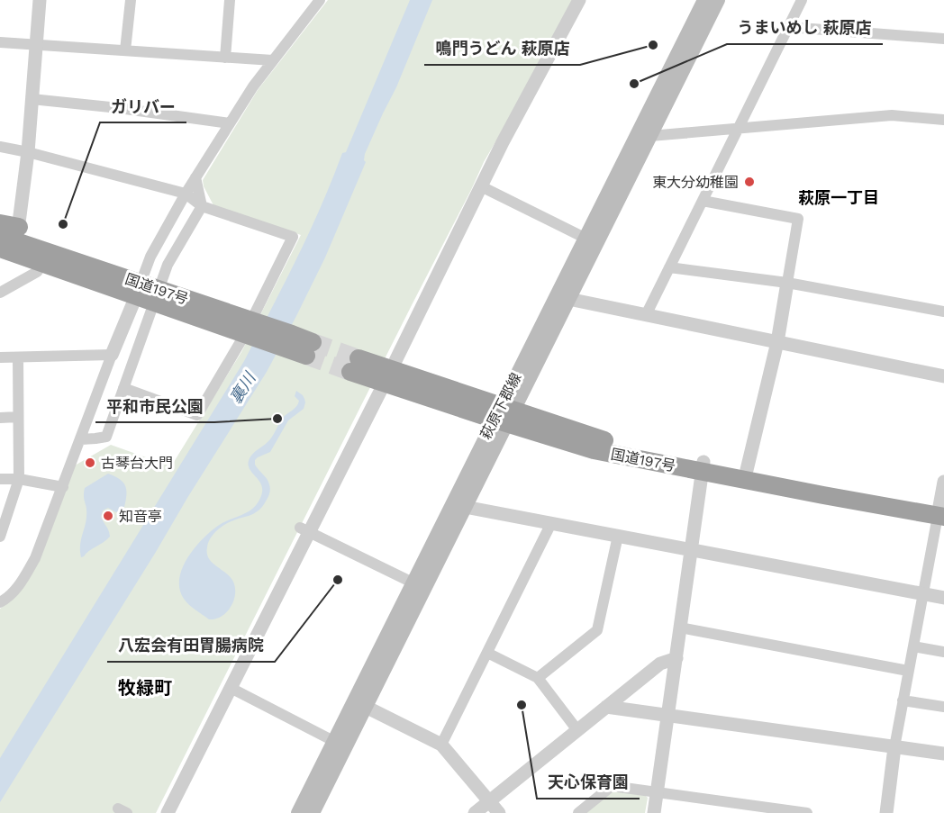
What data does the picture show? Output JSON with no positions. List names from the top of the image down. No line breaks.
{"streets":{"highway":["国道197号"],"main road":["萩原下郡線"]},"crossings":[["国道197号","萩原下郡線"]],"districts":["萩原一丁目","牧緑町"],"water":["裏川"],"places":["鳴門うどん 萩原店","うまいめし 萩原店","東大分幼稚園","ガリバー","平和市民公園","古琴台大門","知音亭","八宏会有田胃腸病院","天心保育園"]}
